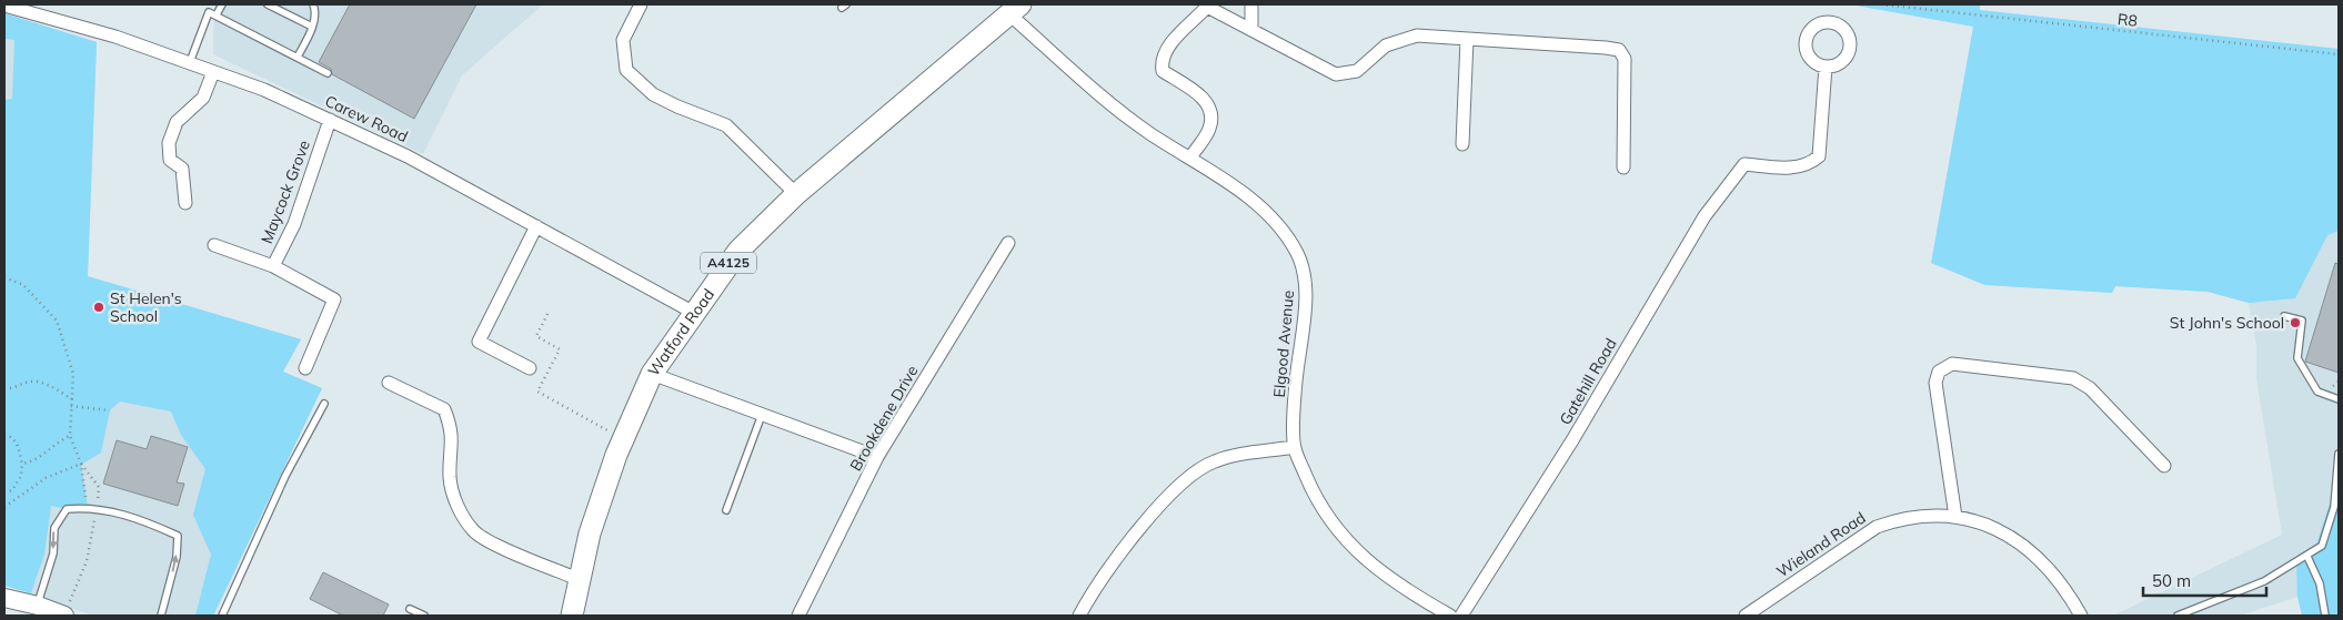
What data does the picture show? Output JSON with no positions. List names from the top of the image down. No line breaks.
{"streets":{"main road":["A4125","Watford Road"],"street":["Carew Road","Maycock Grove","Elgood Avenue","Gatehill Road","Brookdene Drive","Wieland Road"],"path":["R8"]},"crossings":[["Carew Road","Maycock Grove"],["Carew Road","Watford Road"],["Watford Road","Elgood Avenue"]],"places":["St Helen's School","St John's School"],"scale_bar":"50 m"}
